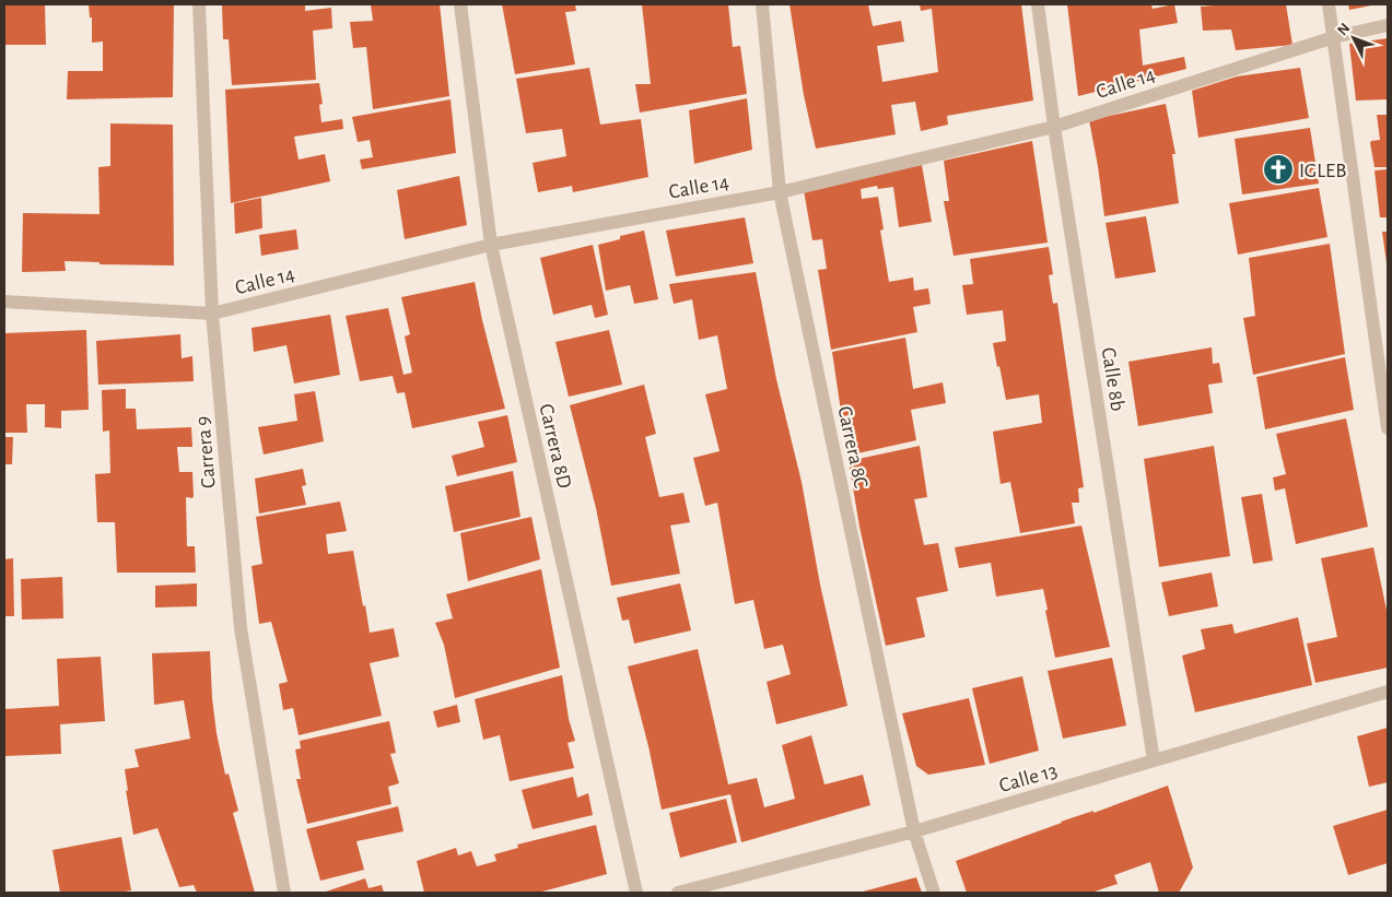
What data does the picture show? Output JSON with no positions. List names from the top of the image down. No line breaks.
{"streets":{"street":["Calle 14","Calle 8b","Carrera 8D","Carrera 8C","Carrera 9","Calle 13"]},"crossings":[["Calle 14","Calle 8b"],["Calle 14","Carrera 8D"],["Calle 14","Carrera 8C"],["Calle 14","Carrera 9"],["Calle 8b","Calle 13"],["Carrera 8C","Calle 13"]],"places":{"church":["IGLEB"]},"north":"top left"}
